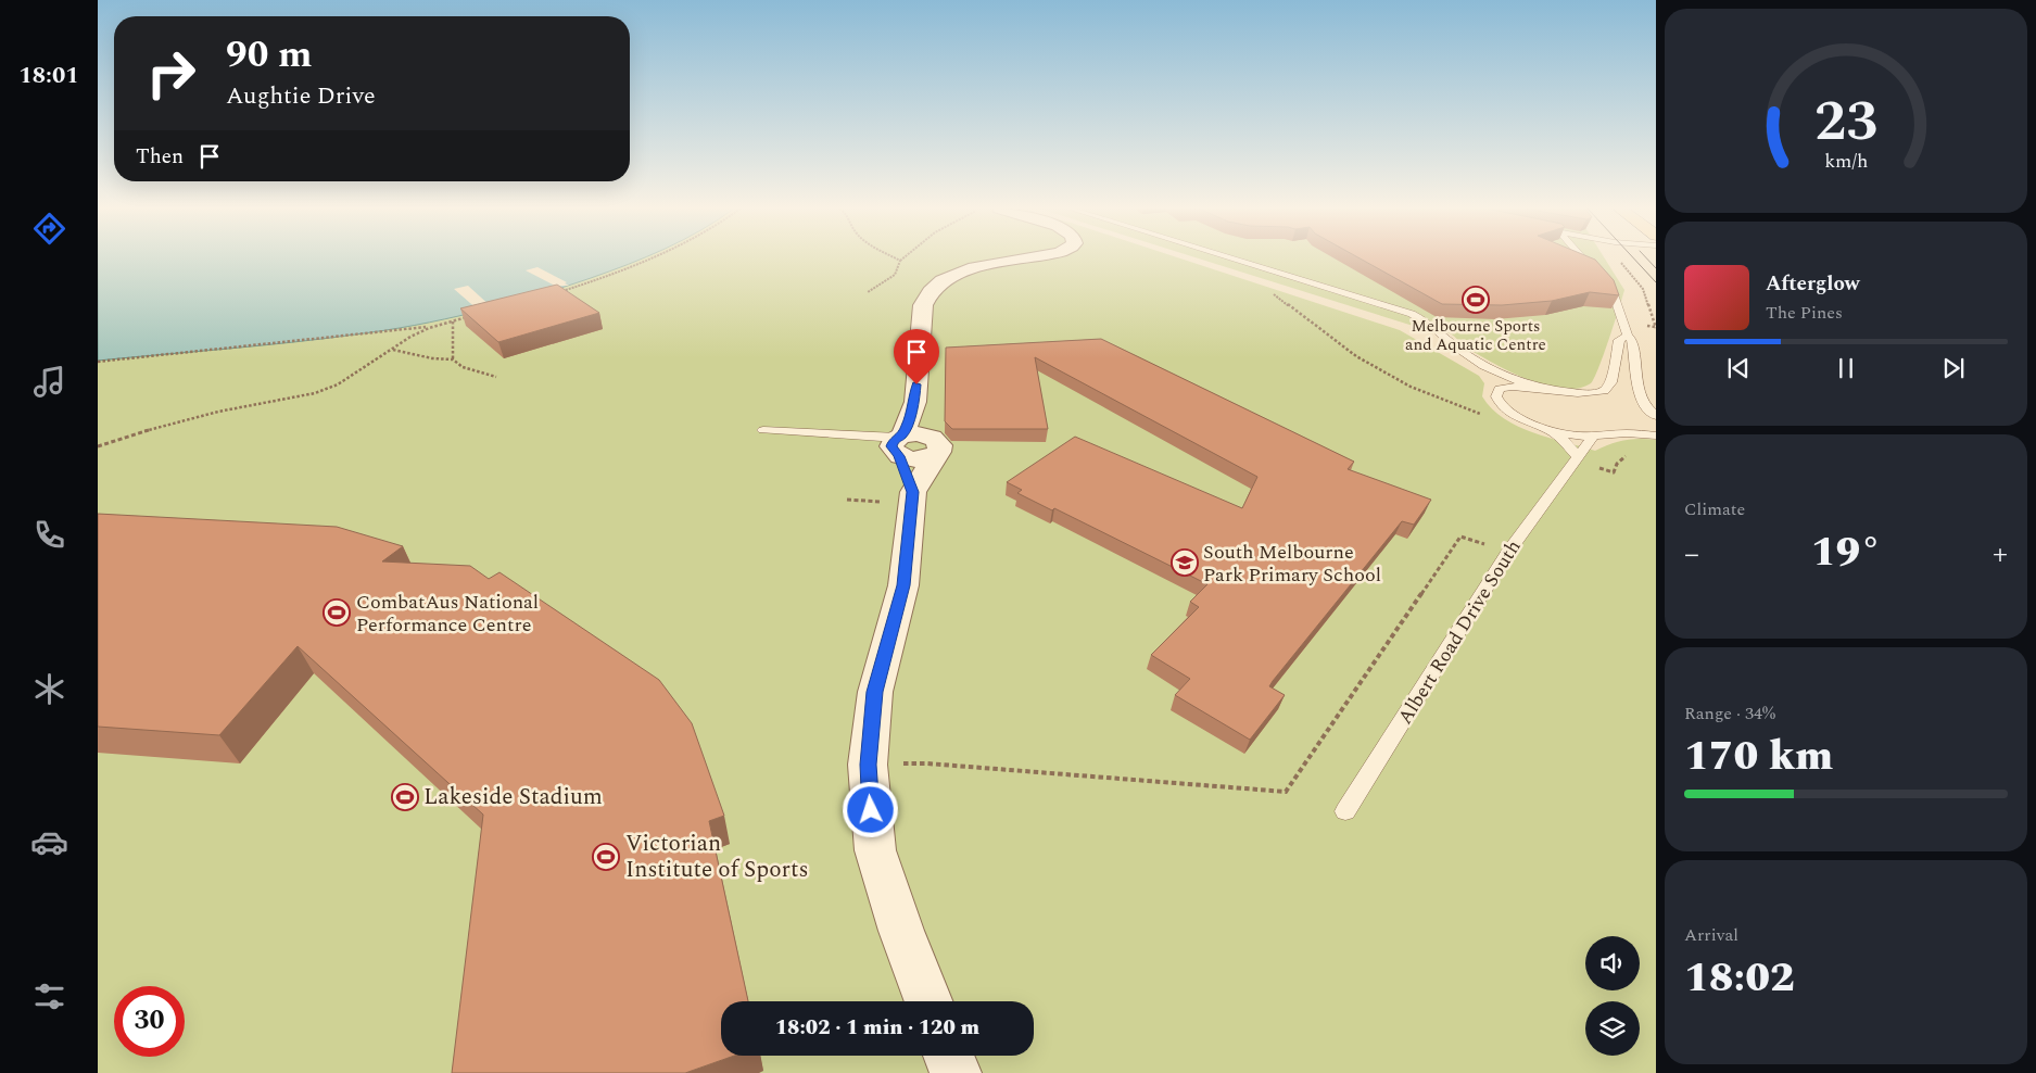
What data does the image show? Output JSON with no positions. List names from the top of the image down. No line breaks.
{"streets":{"lane":["Albert Road Drive South"]},"places":{"sports":["Melbourne Sports and Aquatic Centre","CombatAus National Performance Centre","Lakeside Stadium","Victorian Institute of Sports"],"school or university":["South Melbourne Park Primary School"]},"page":{"tabs":"18:01","turn":["90 m","Aughtie Drive"],"then":"Then","song":["Afterglow","The Pines"],"tile":["Climate",["Range · 34%","170 km"],["Arrival","18:02"]],"heat":["−","19°","+"],"limit":"30","trip":"18:02 · 1 min · 120 m","gauge":["23","km/h"]}}
